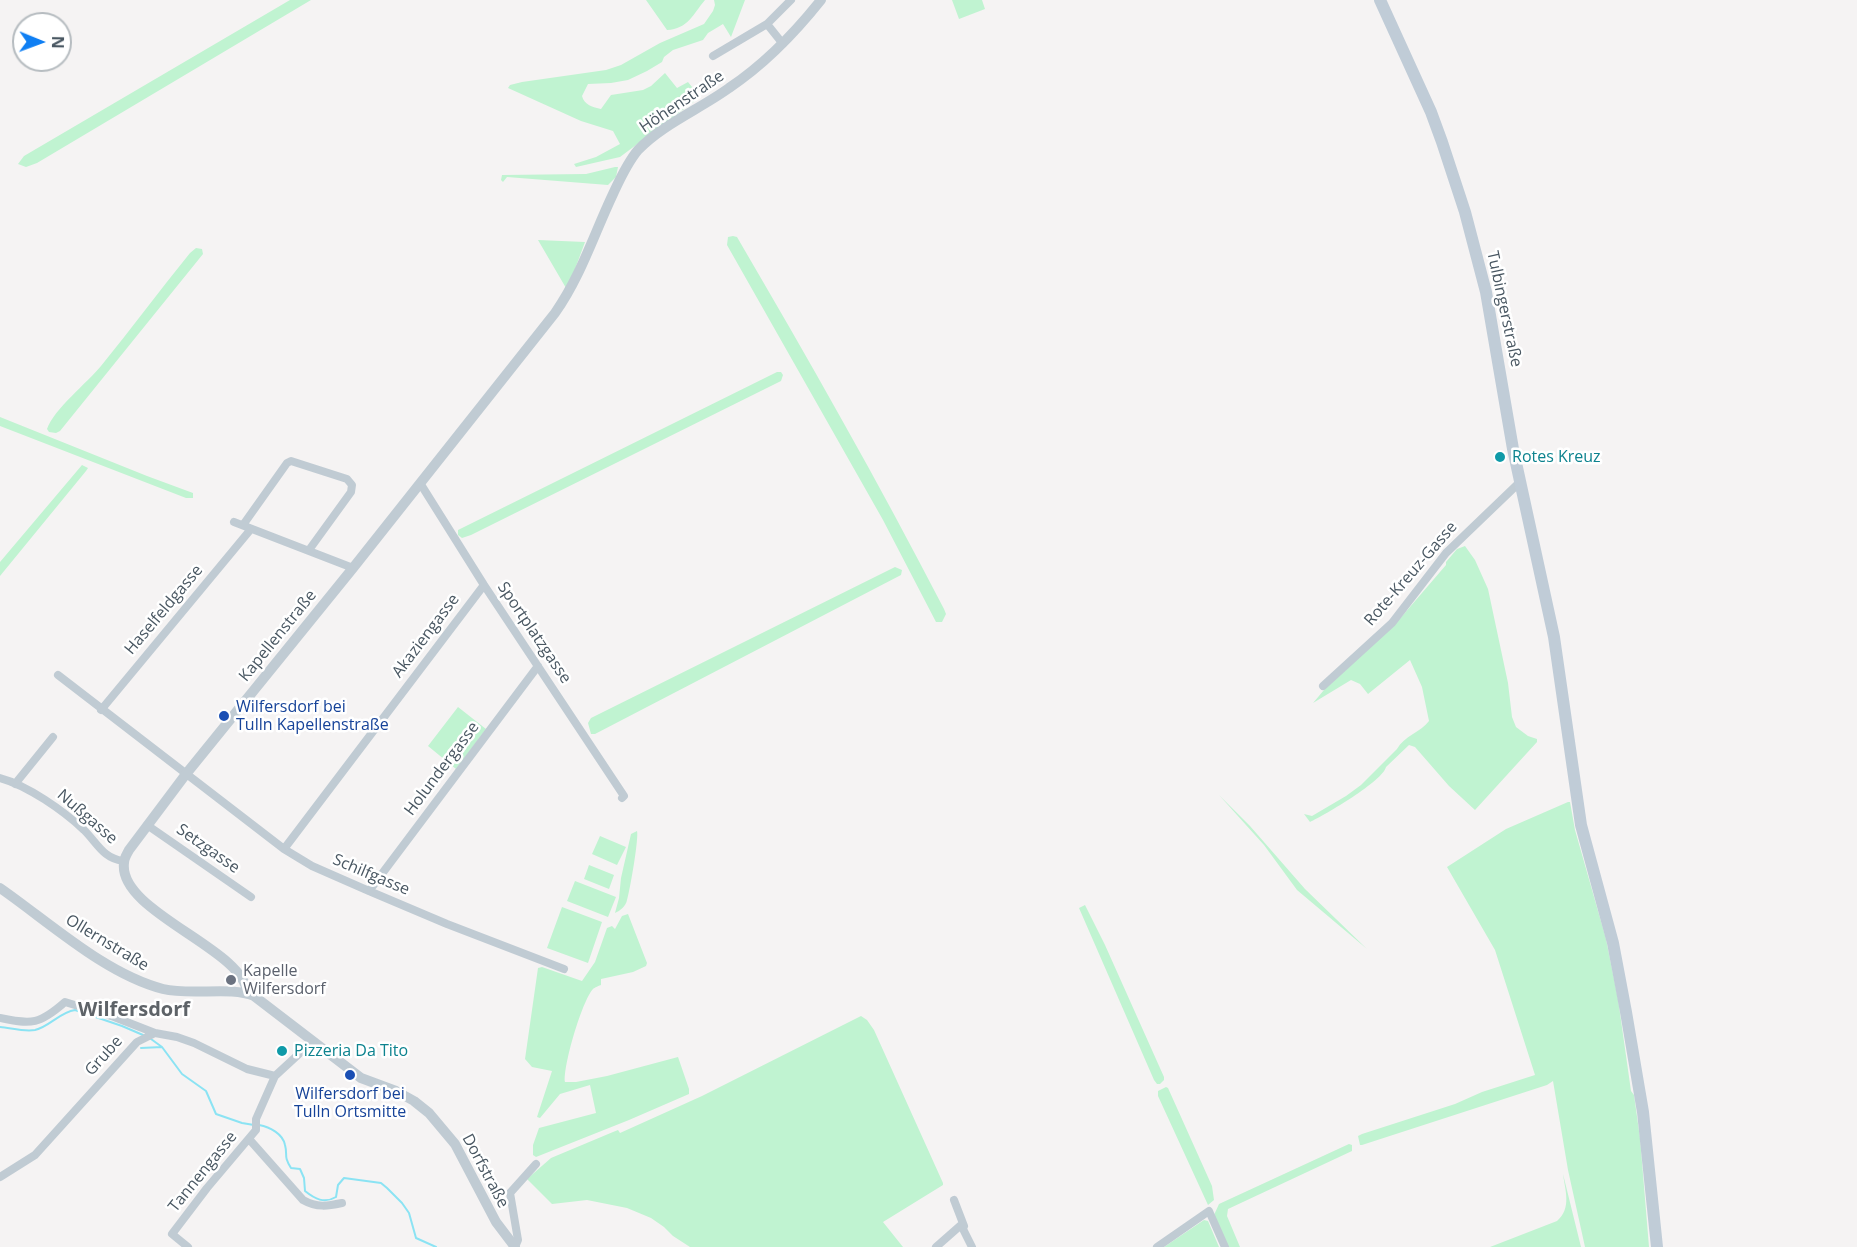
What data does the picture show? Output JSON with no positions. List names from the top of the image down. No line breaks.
{"streets":{"main road":["Tulbingerstraße"],"street":["Höhenstraße","Rote-Kreuz-Gasse","Haselfeldgasse","Sportplatzgasse","Kapellenstraße","Akaziengasse","Holundergasse","Nußgasse","Setzgasse","Schilfgasse","Ollernstraße","Grube","Dorfstraße","Tannengasse"]},"crossings":[["Höhenstraße","Kapellenstraße"],["Tulbingerstraße","Rote-Kreuz-Gasse"],["Sportplatzgasse","Kapellenstraße"],["Sportplatzgasse","Akaziengasse"],["Sportplatzgasse","Holundergasse"],["Kapellenstraße","Nußgasse"],["Kapellenstraße","Setzgasse"],["Kapellenstraße","Schilfgasse"],["Akaziengasse","Schilfgasse"],["Holundergasse","Schilfgasse"],["Ollernstraße","Dorfstraße"]],"districts":["Wilfersdorf"],"places":["Rotes Kreuz","Wilfersdorf bei Tulln Kapellenstraße","Kapelle Wilfersdorf","Pizzeria Da Tito","Wilfersdorf bei Tulln Ortsmitte"],"north":"right"}
